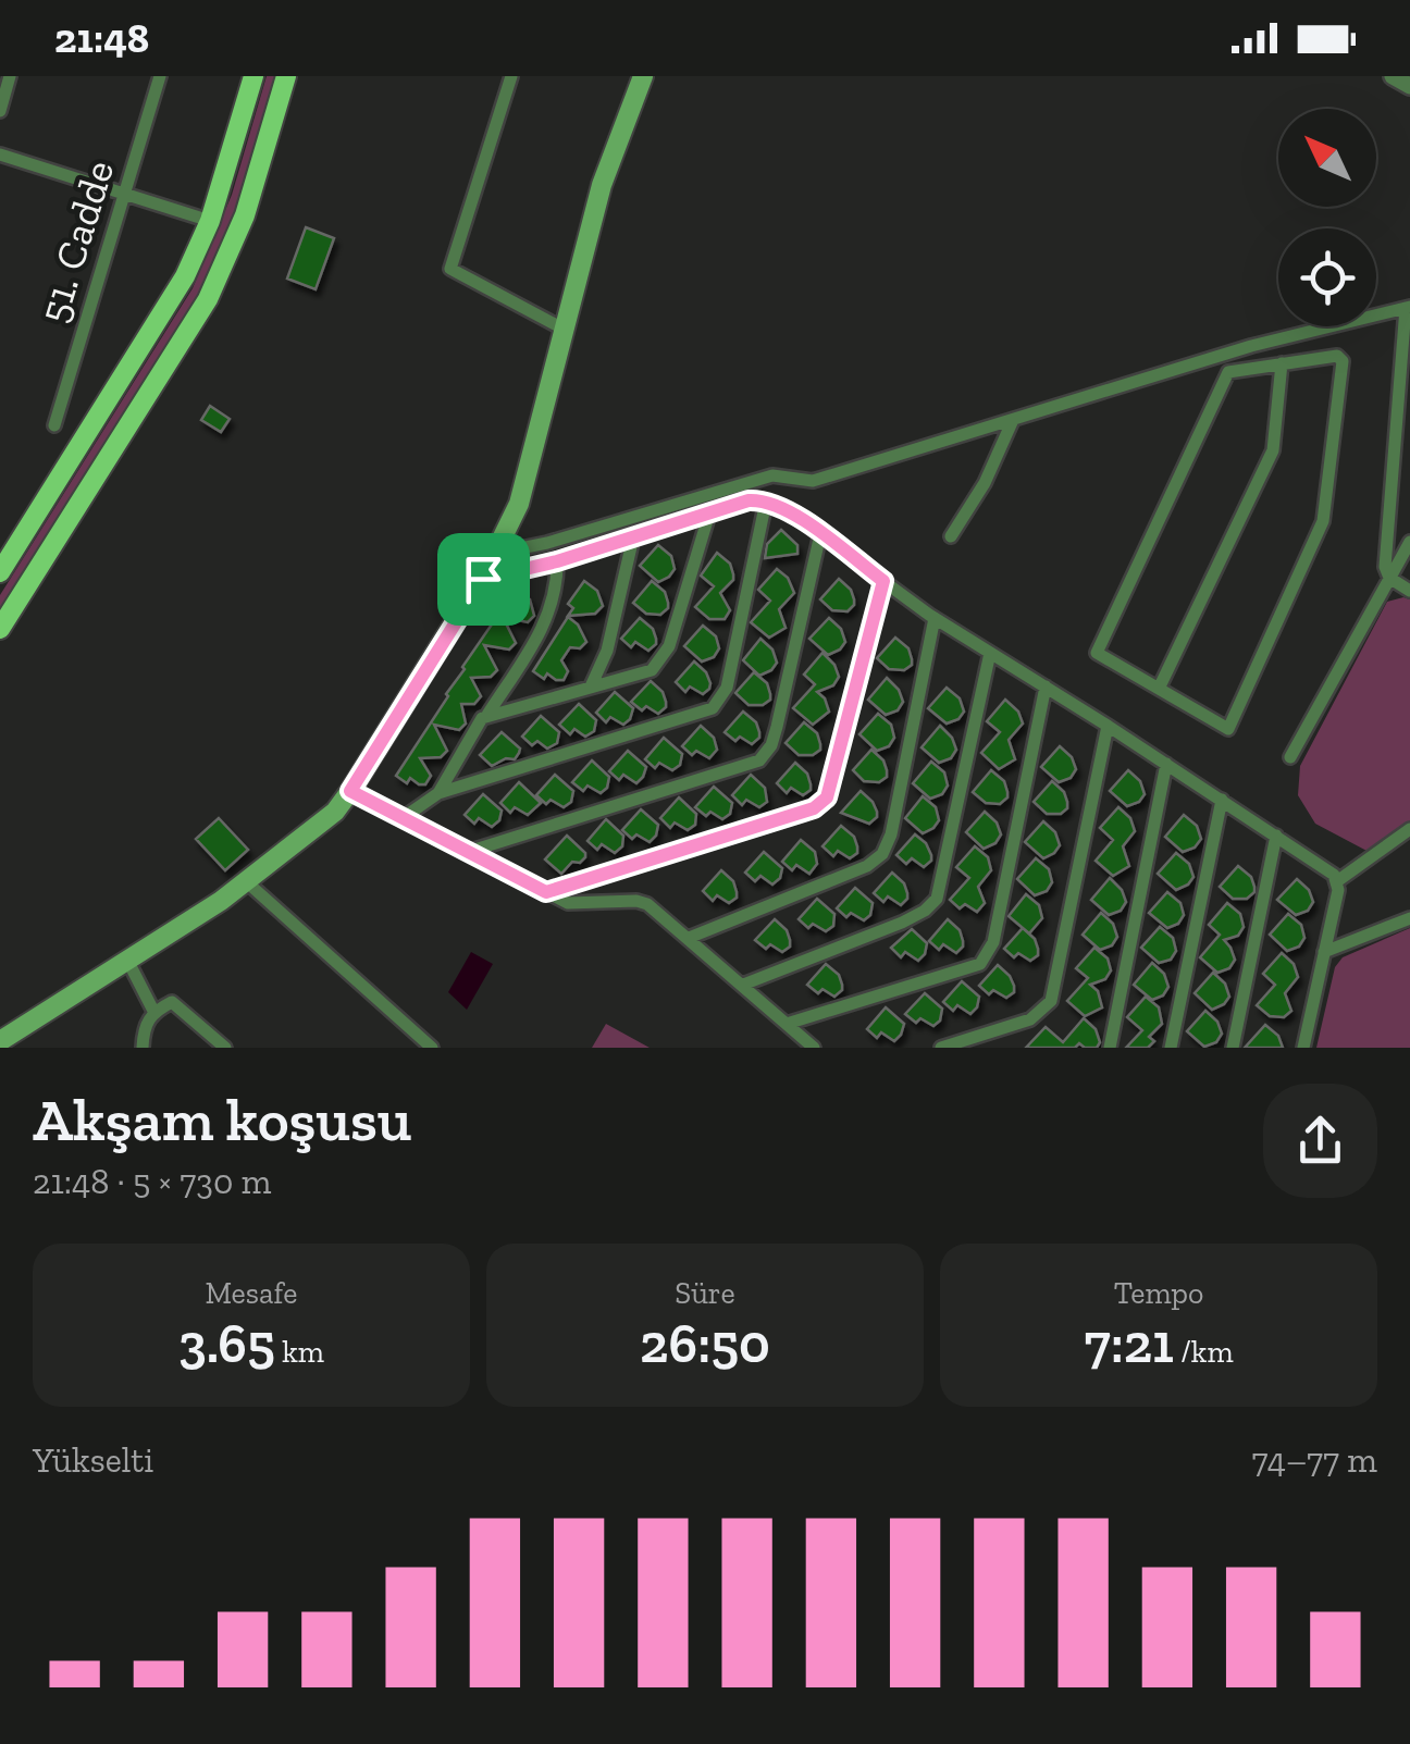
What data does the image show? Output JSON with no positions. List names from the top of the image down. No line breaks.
{"streets":{"street":["51. Cadde"]},"north":"top left","page":{"status":"21:48","heading":["Akşam koşusu","21:48 · 5 × 730 m"],"stats":[["Mesafe","3.65 km"],["Süre","26:50"],["Tempo","7:21 /km"]],"chart":["Yükselti","74–77 m"]}}
